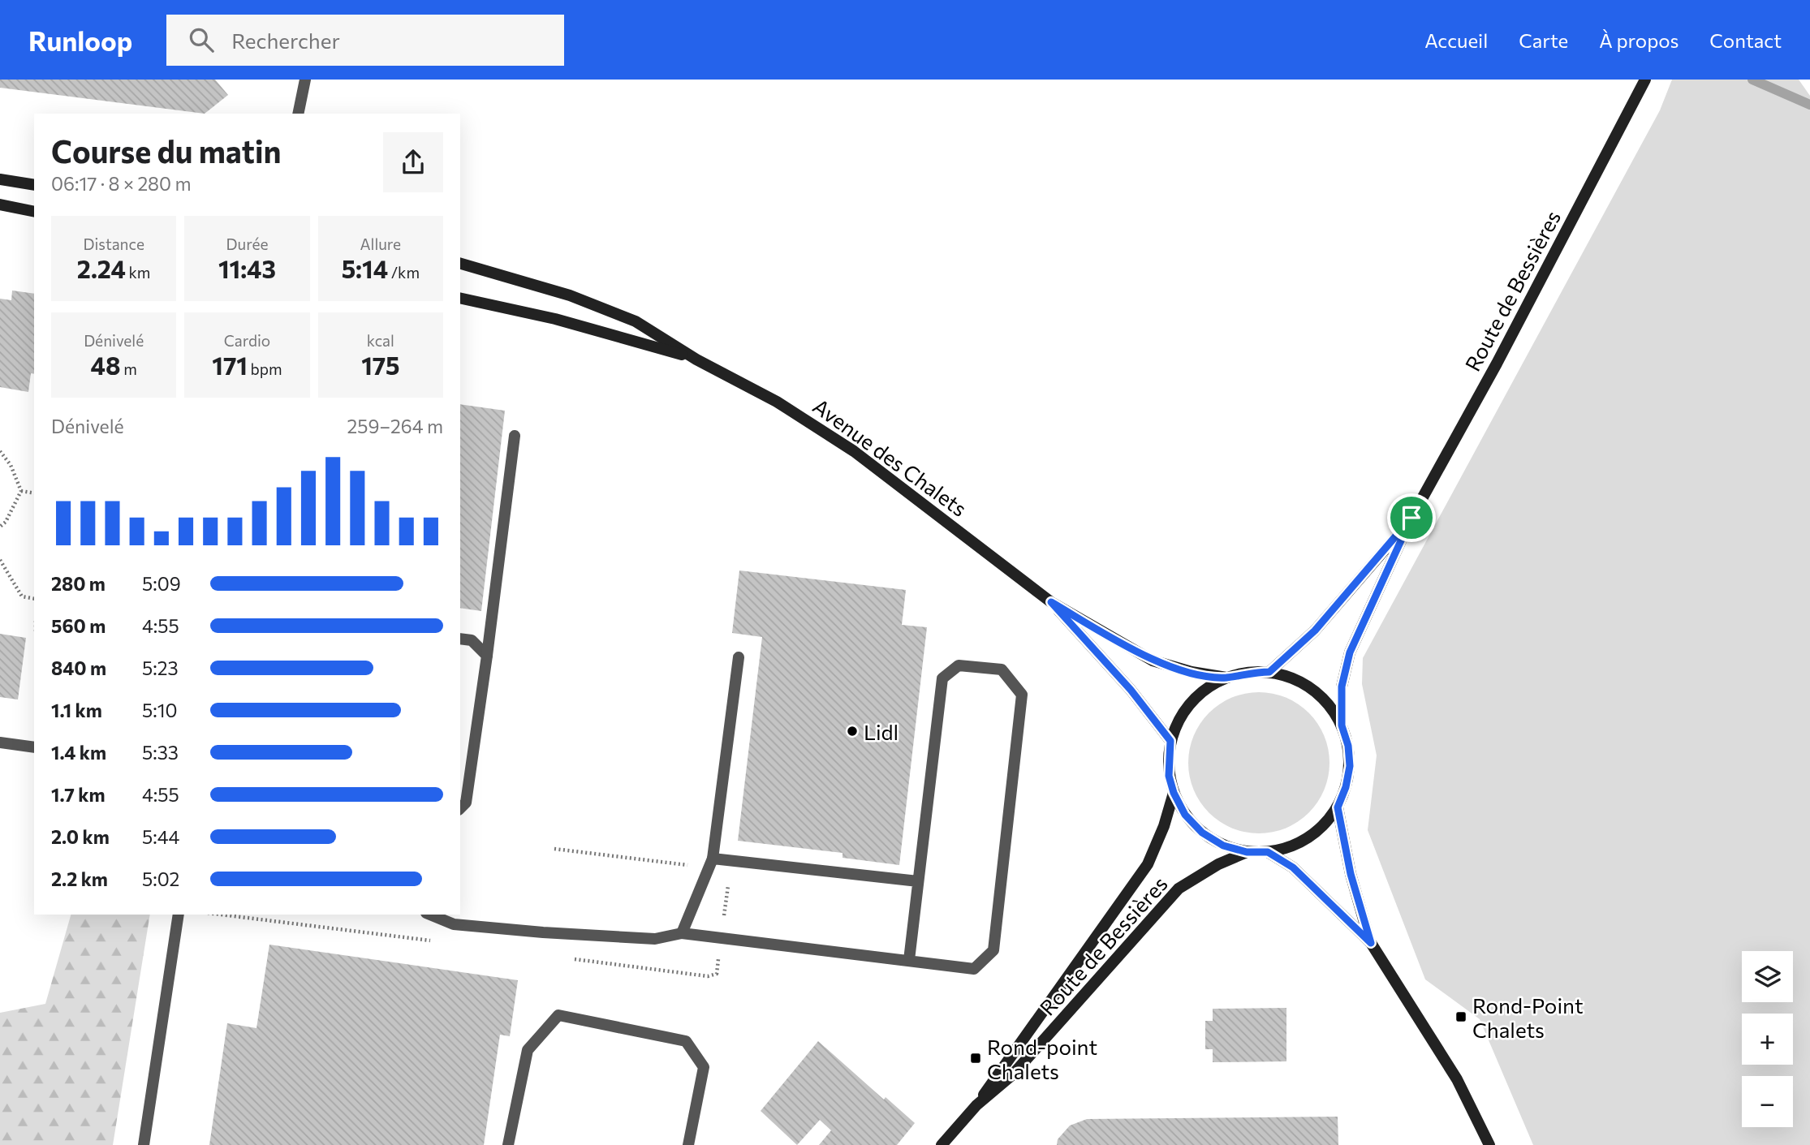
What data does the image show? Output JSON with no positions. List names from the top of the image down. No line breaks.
{"streets":{"main road":["Route de Bessières","Avenue des Chalets"]},"crossings":[["Route de Bessières","Avenue des Chalets"]],"places":{"other":["Lidl"],"transit":["Rond-Point Chalets","Rond-point Chalets"]},"page":{"header":"Runloop","search":"Rechercher","nav":["Accueil","Carte","À propos","Contact"],"heading":["Course du matin","06:17 · 8 × 280 m"],"stats":[["Distance","2.24 km"],["Durée","11:43"],["Allure","5:14 /km"],["Dénivelé","48 m"],["Cardio","171 bpm"],["kcal","175"]],"chart":["Dénivelé","259–264 m"],"list":[{"name":"280 m","note":"5:09"},{"name":"560 m","note":"4:55"},{"name":"840 m","note":"5:23"},{"name":"1.1 km","note":"5:10"},{"name":"1.4 km","note":"5:33"},{"name":"1.7 km","note":"4:55"},{"name":"2.0 km","note":"5:44"},{"name":"2.2 km","note":"5:02"}],"map_buttons":["+","−"]}}
